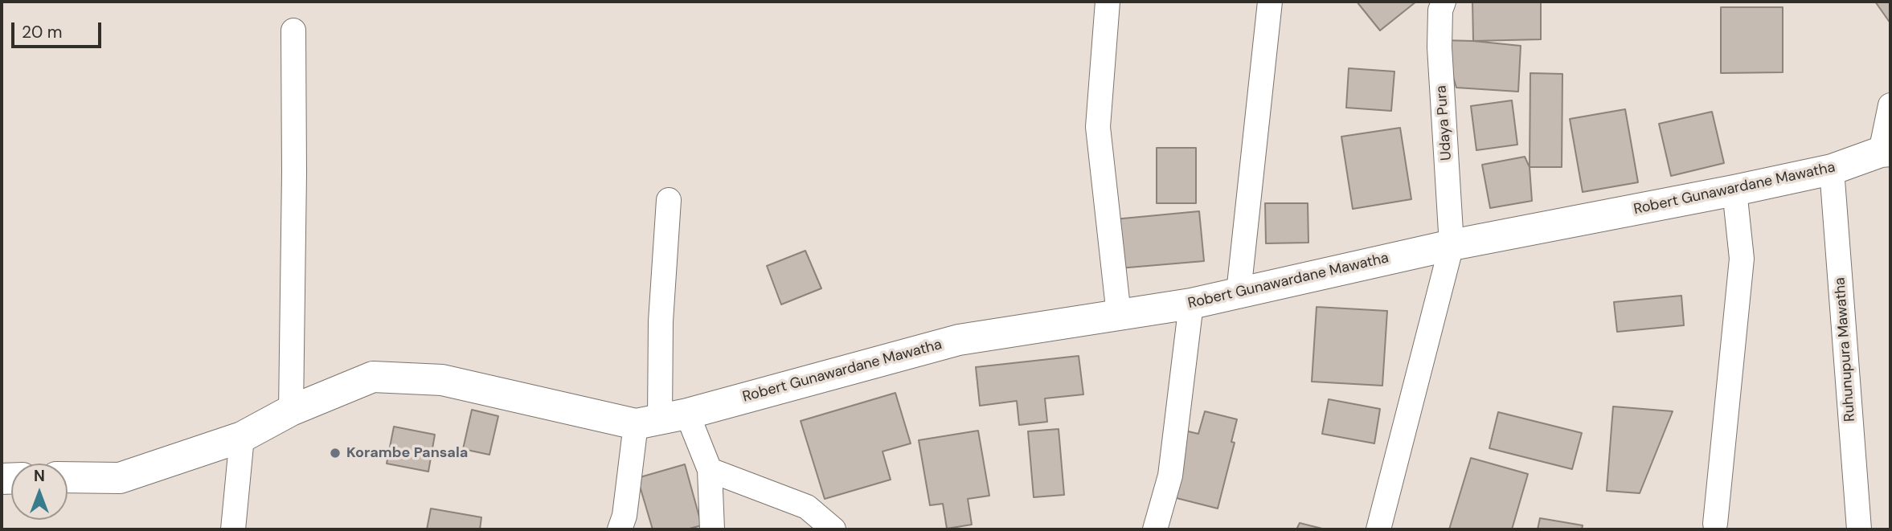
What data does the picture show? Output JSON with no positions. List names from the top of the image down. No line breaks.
{"streets":{"street":["Udaya Pura","Robert Gunawardane Mawatha","Ruhunupura Mawatha"]},"crossings":[["Udaya Pura","Robert Gunawardane Mawatha"],["Robert Gunawardane Mawatha","Ruhunupura Mawatha"]],"places":["Korambe Pansala"],"scale_bar":"20 m","north":"top"}
